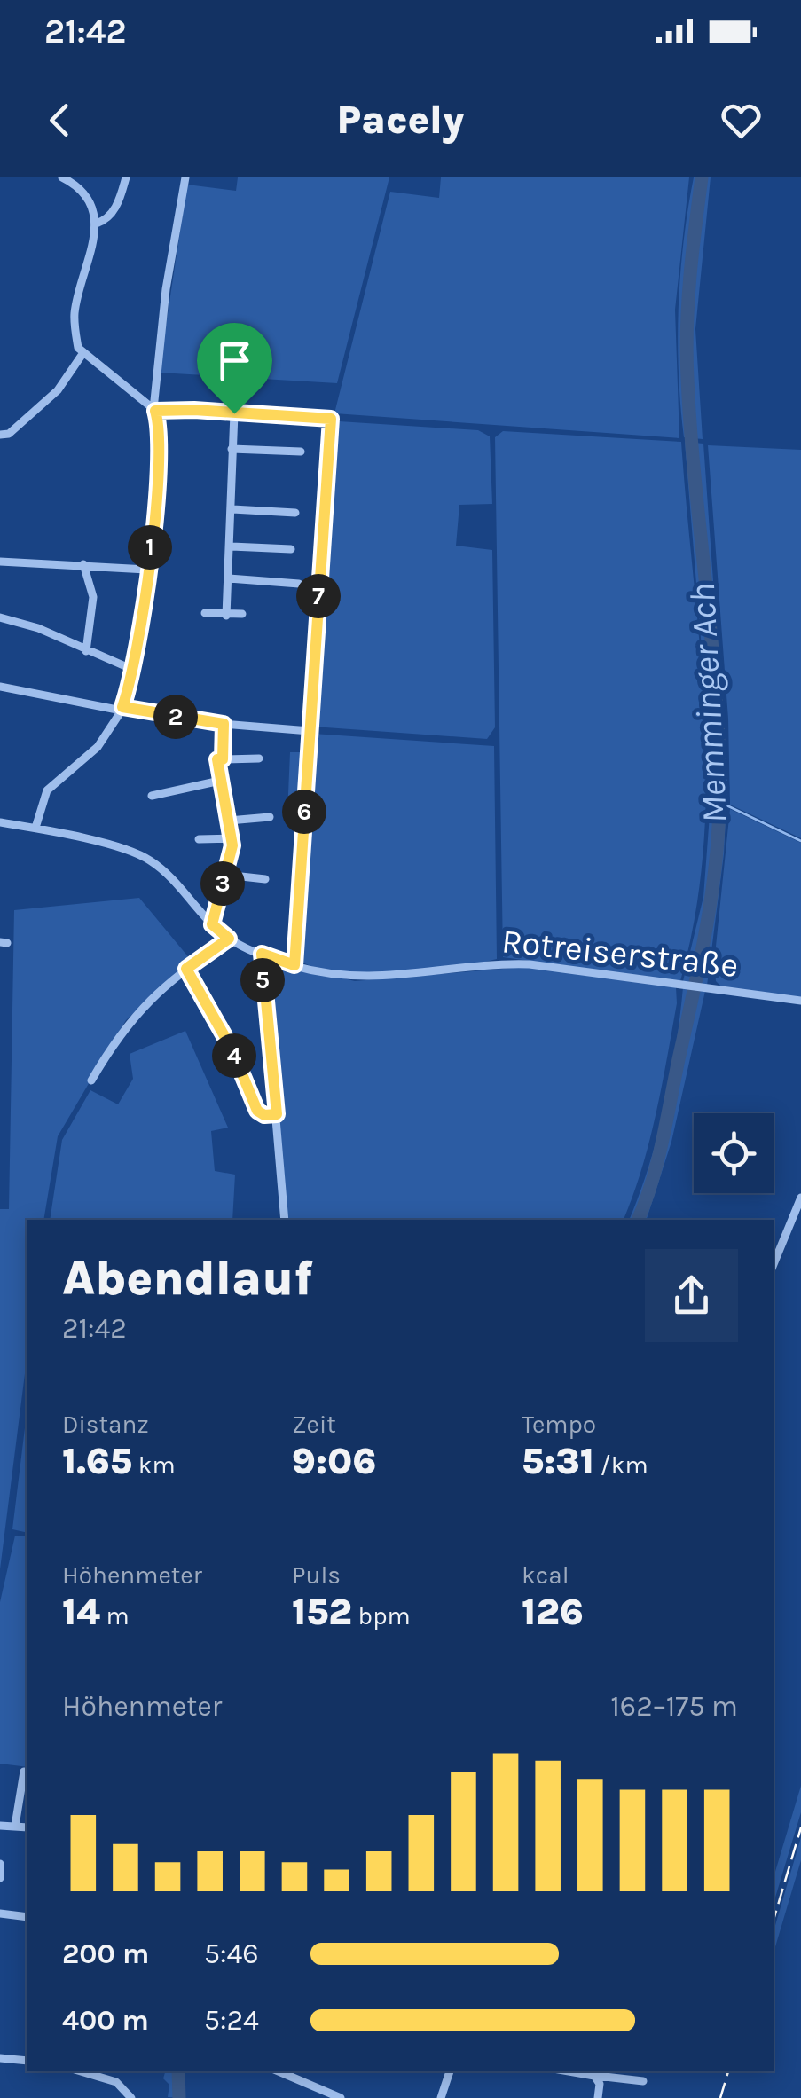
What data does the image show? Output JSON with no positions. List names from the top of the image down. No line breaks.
{"streets":{"street":["Rotreiserstraße"]},"water":["Memminger Ach"],"page":{"status":"21:42","header":"Pacely","pins":["1","7","2","6","3","5","4"],"heading":["Abendlauf","21:42"],"stats":[["Distanz","1.65 km"],["Zeit","9:06"],["Tempo","5:31 /km"],["Höhenmeter","14 m"],["Puls","152 bpm"],["kcal","126"]],"chart":["Höhenmeter","162–175 m"],"list":[{"name":"200 m","note":"5:46"},{"name":"400 m","note":"5:24"}]}}
